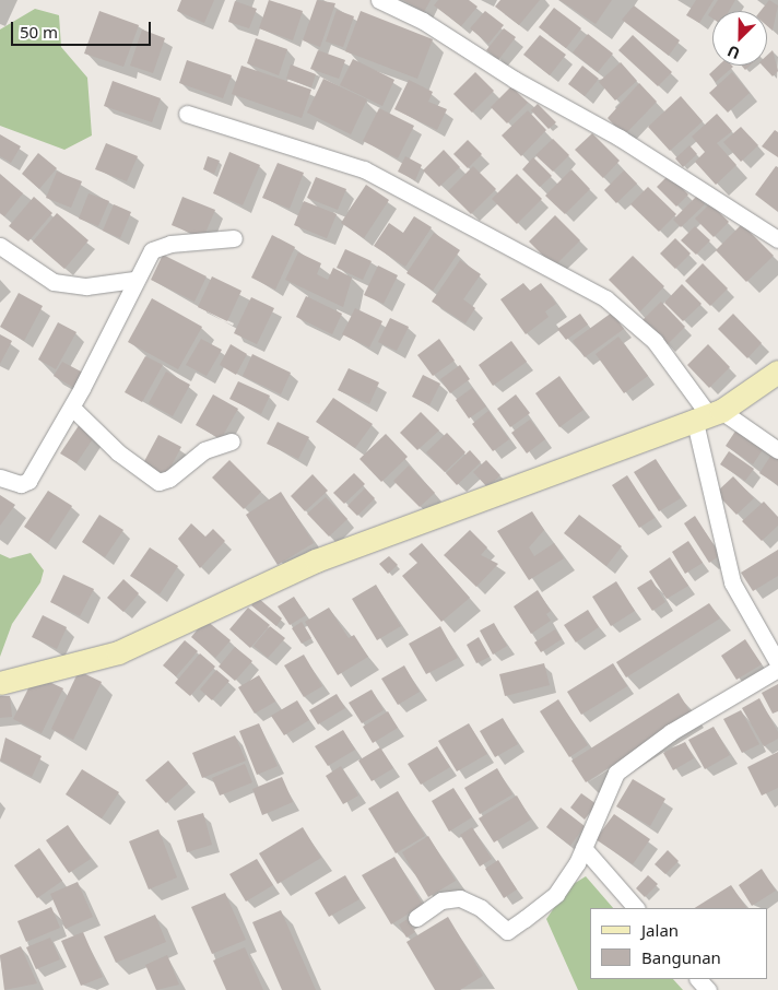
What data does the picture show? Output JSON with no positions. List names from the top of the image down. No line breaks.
{"legend":["Jalan","Bangunan"],"scale_bar":"50 m","north":"bottom left"}
